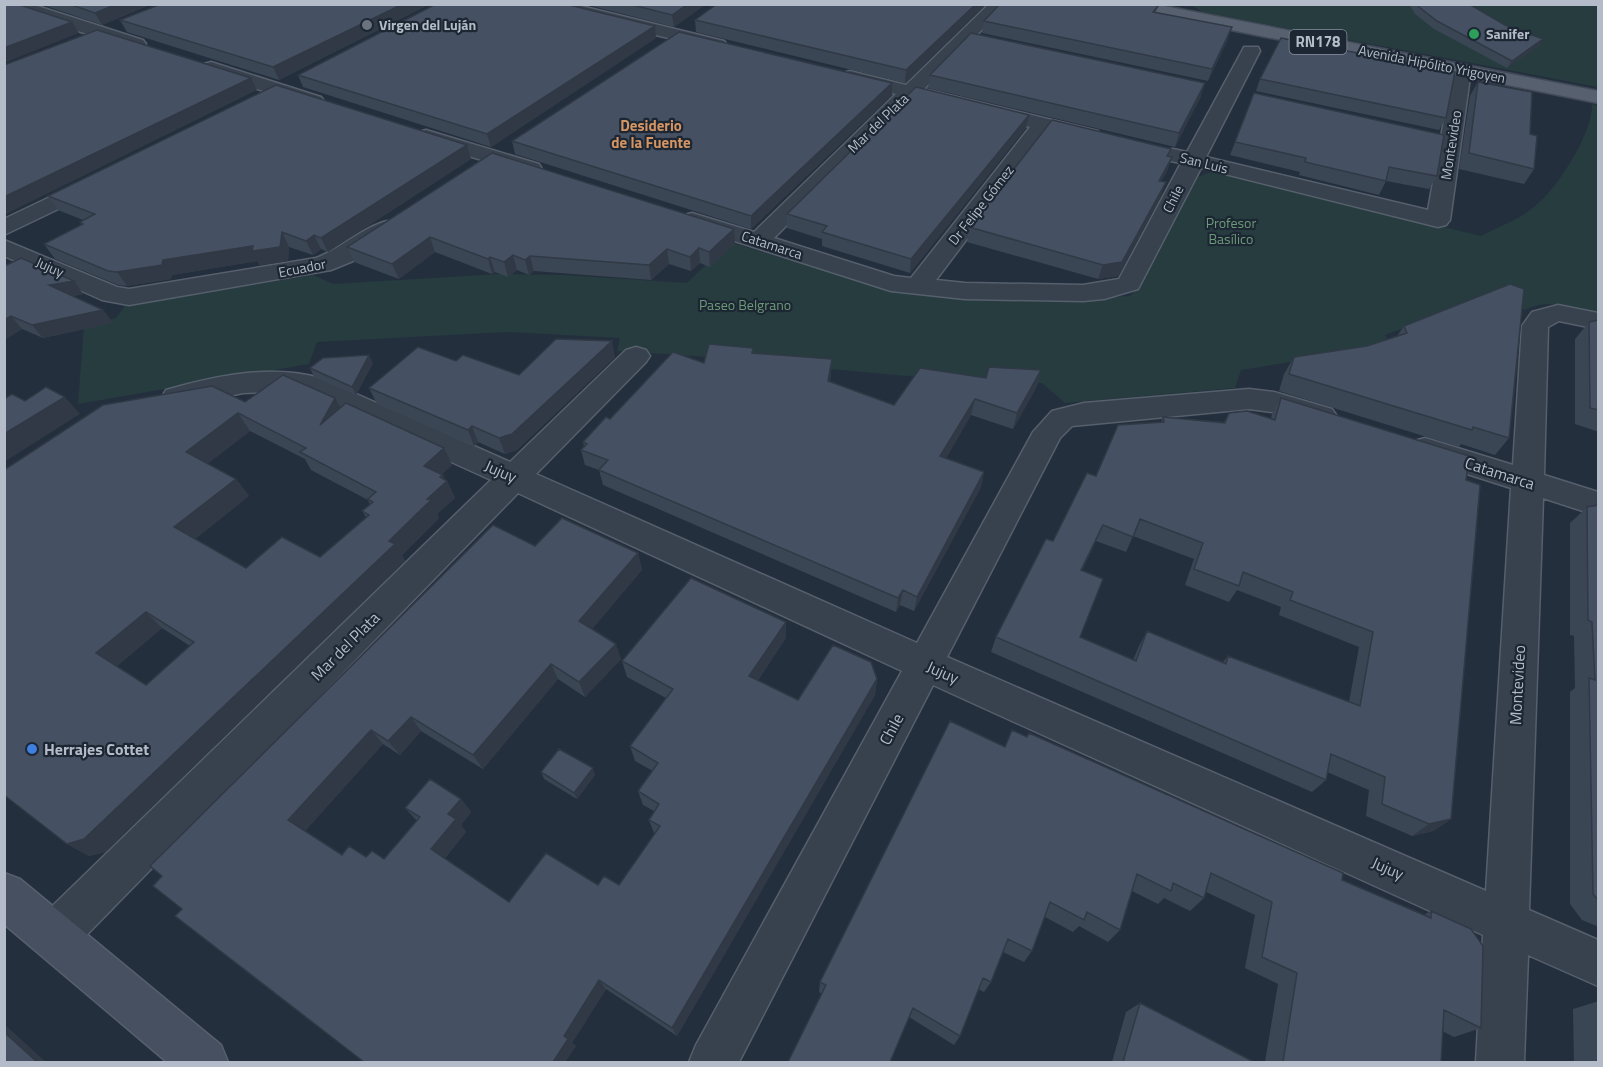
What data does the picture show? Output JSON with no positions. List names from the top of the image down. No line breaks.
{"streets":{"main road":["RN178","Avenida Hipólito Yrigoyen"],"street":["Mar del Plata","Montevideo","San Luis","Chile","Dr Felipe Gómez","Catamarca","Jujuy","Ecuador"]},"crossings":[["Avenida Hipólito Yrigoyen","Montevideo"],["Mar del Plata","Catamarca"],["Mar del Plata","Jujuy"],["Montevideo","San Luis"],["Montevideo","Catamarca"],["Montevideo","Jujuy"],["San Luis","Chile"],["Chile","Catamarca"],["Chile","Jujuy"],["Dr Felipe Gómez","Catamarca"],["Jujuy","Ecuador"]],"districts":["Desiderio de la Fuente"],"parks":["Profesor Basílico","Paseo Belgrano"],"places":["Virgen del Luján","Sanifer","Herrajes Cottet"]}
